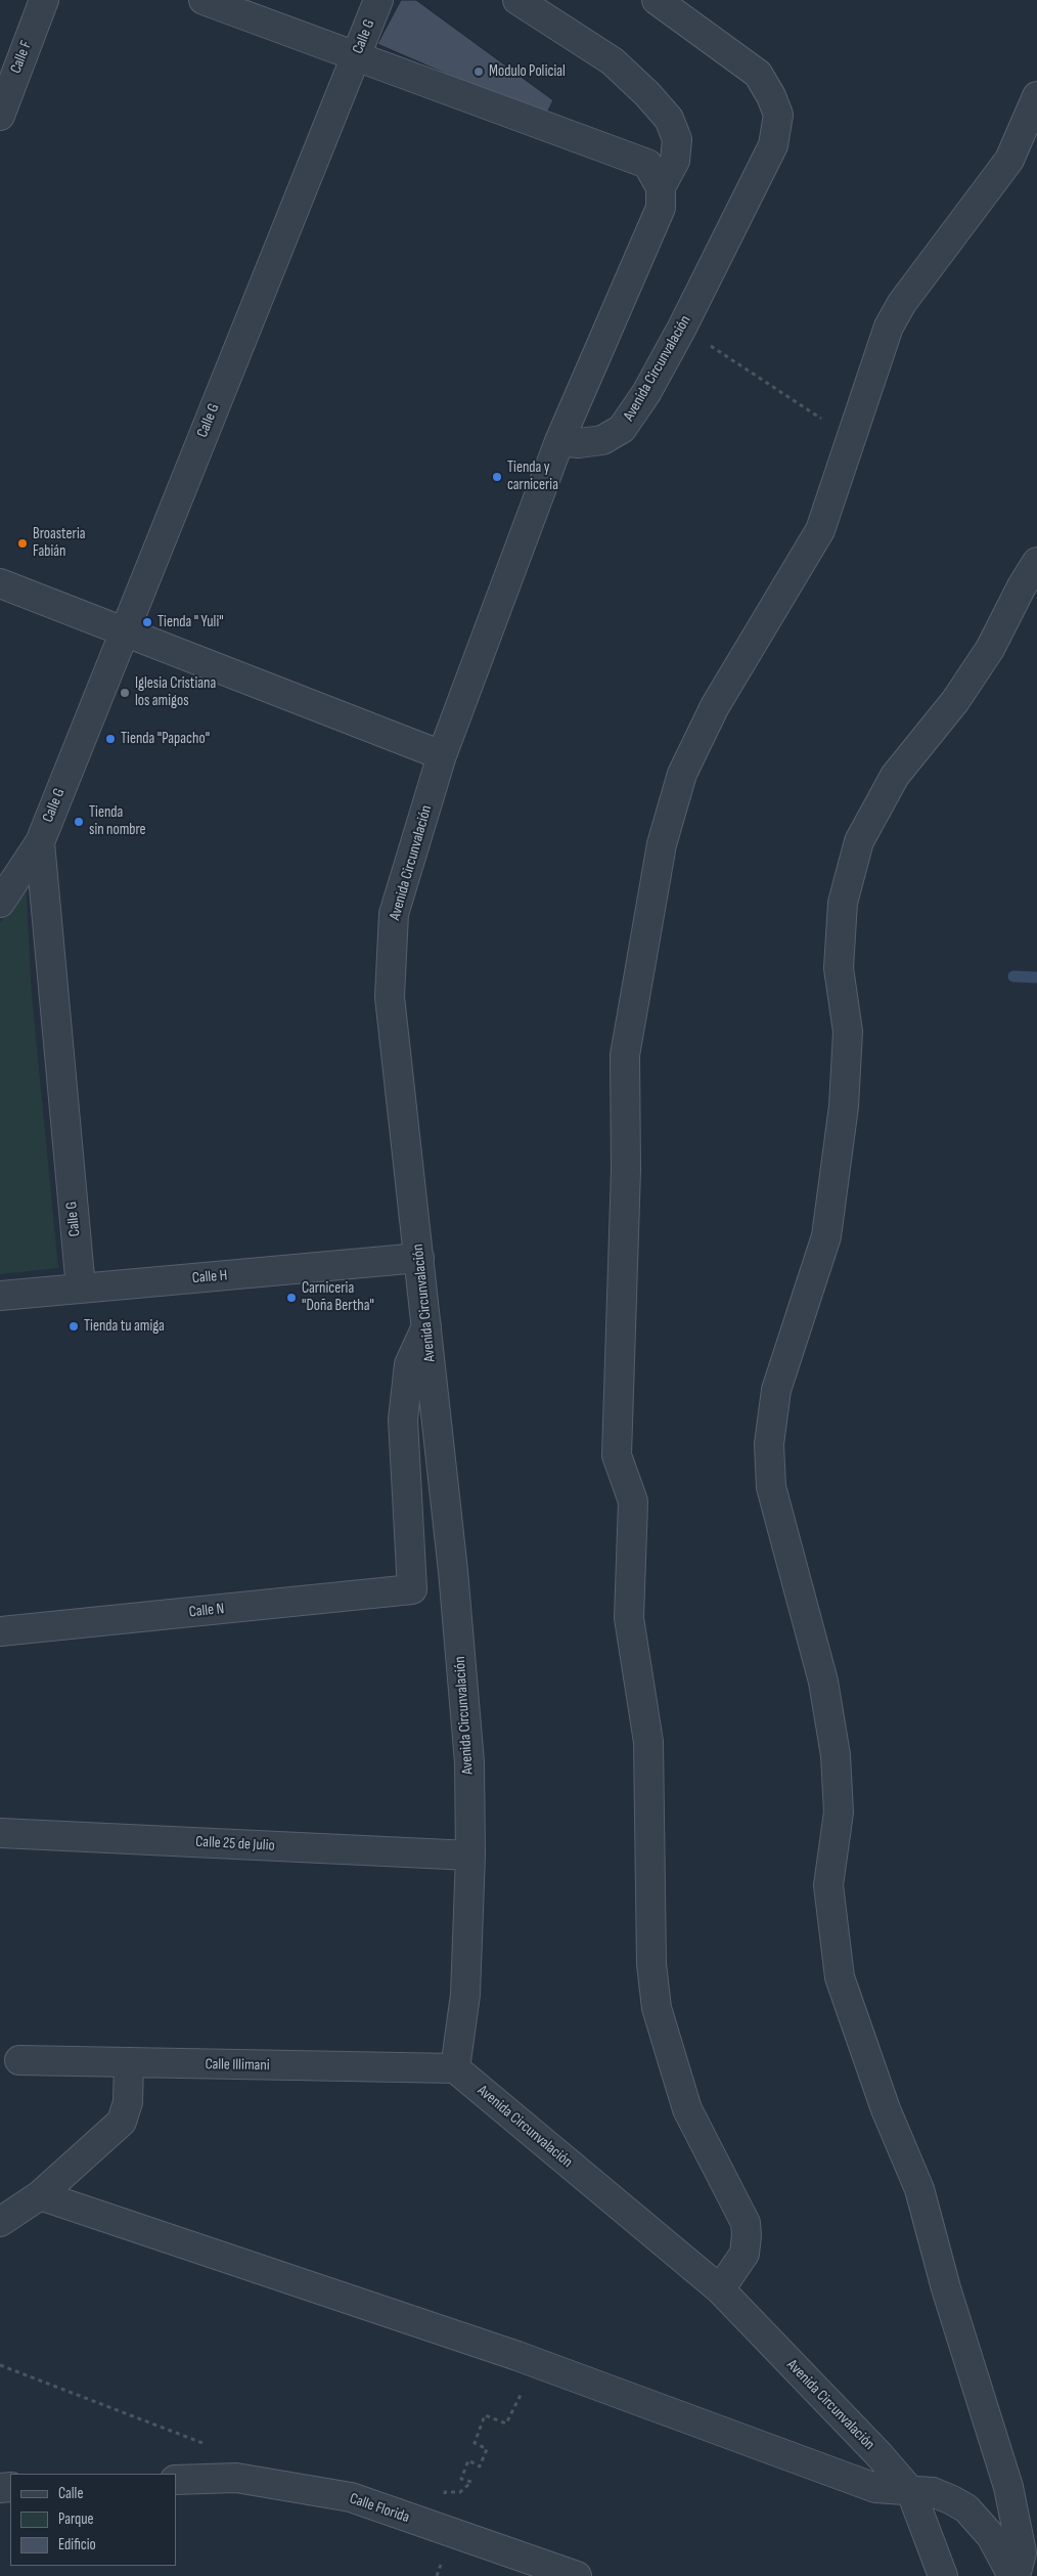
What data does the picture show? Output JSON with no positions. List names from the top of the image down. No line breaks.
{"streets":{"street":["Calle G","Calle F","Avenida Circunvalación","Calle H","Calle N","Calle 25 de Julio","Calle Illimani","Calle Florida"]},"crossings":[["Calle G","Calle H"],["Avenida Circunvalación","Calle H"],["Avenida Circunvalación","Calle N"],["Avenida Circunvalación","Calle 25 de Julio"],["Avenida Circunvalación","Calle Illimani"]],"places":["Modulo Policial","Tienda y carniceria","Broasteria Fabián","Tienda \" Yuli\"","Iglesia Cristiana los amigos","Tienda \"Papacho\"","Tienda sin nombre","Carniceria \"Doña Bertha\"","Tienda tu amiga"],"legend":["Calle","Parque","Edificio"]}
